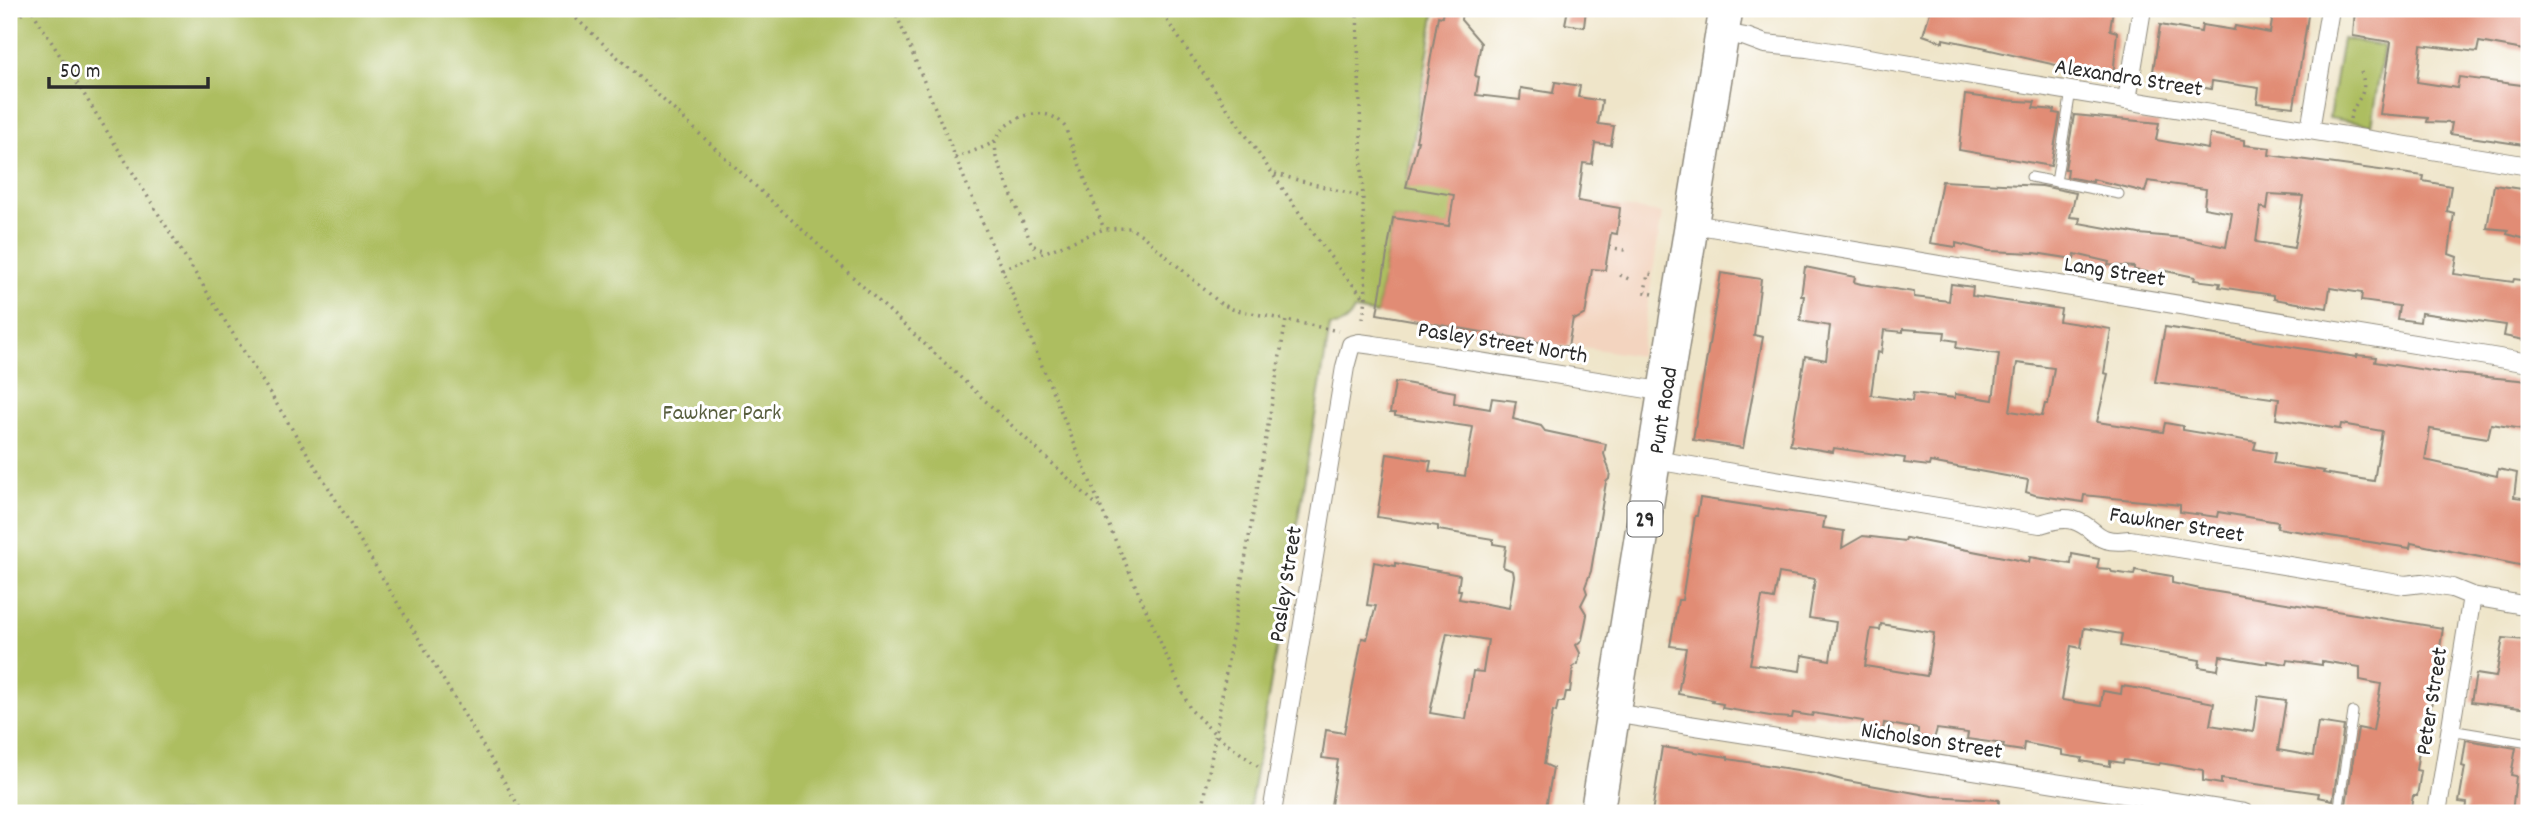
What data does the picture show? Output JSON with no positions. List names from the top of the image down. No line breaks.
{"streets":{"highway":["Punt Road","29"],"street":["Alexandra Street","Lang Street","Pasley Street North","Fawkner Street","Pasley Street","Peter Street","Nicholson Street"]},"crossings":[["Alexandra Street","Punt Road"],["Lang Street","Punt Road"],["Pasley Street North","Punt Road"],["Pasley Street North","Pasley Street"],["Punt Road","Fawkner Street"],["Punt Road","Nicholson Street"],["Fawkner Street","Peter Street"]],"parks":["Fawkner Park"],"scale_bar":"50 m"}
